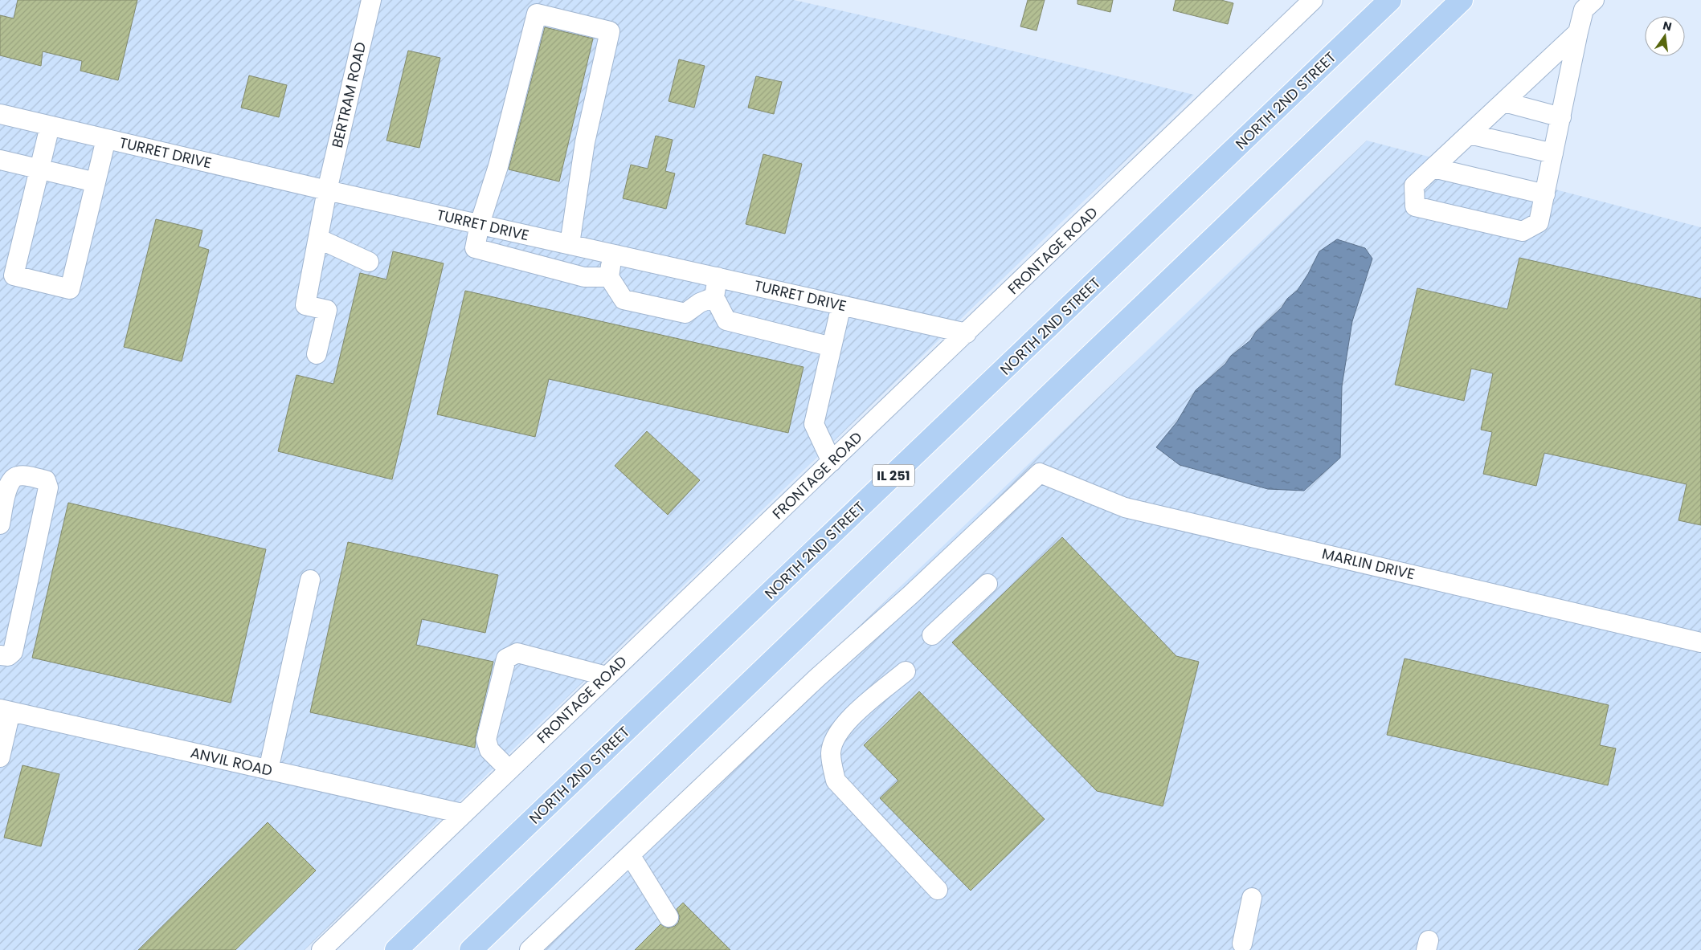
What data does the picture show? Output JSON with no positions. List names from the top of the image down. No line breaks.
{"streets":{"main road":["NORTH 2ND STREET","IL 251"],"street":["BERTRAM ROAD","TURRET DRIVE","FRONTAGE ROAD","MARLIN DRIVE","ANVIL ROAD"]},"crossings":[["BERTRAM ROAD","TURRET DRIVE"],["TURRET DRIVE","FRONTAGE ROAD"],["FRONTAGE ROAD","ANVIL ROAD"]],"north":"top"}
